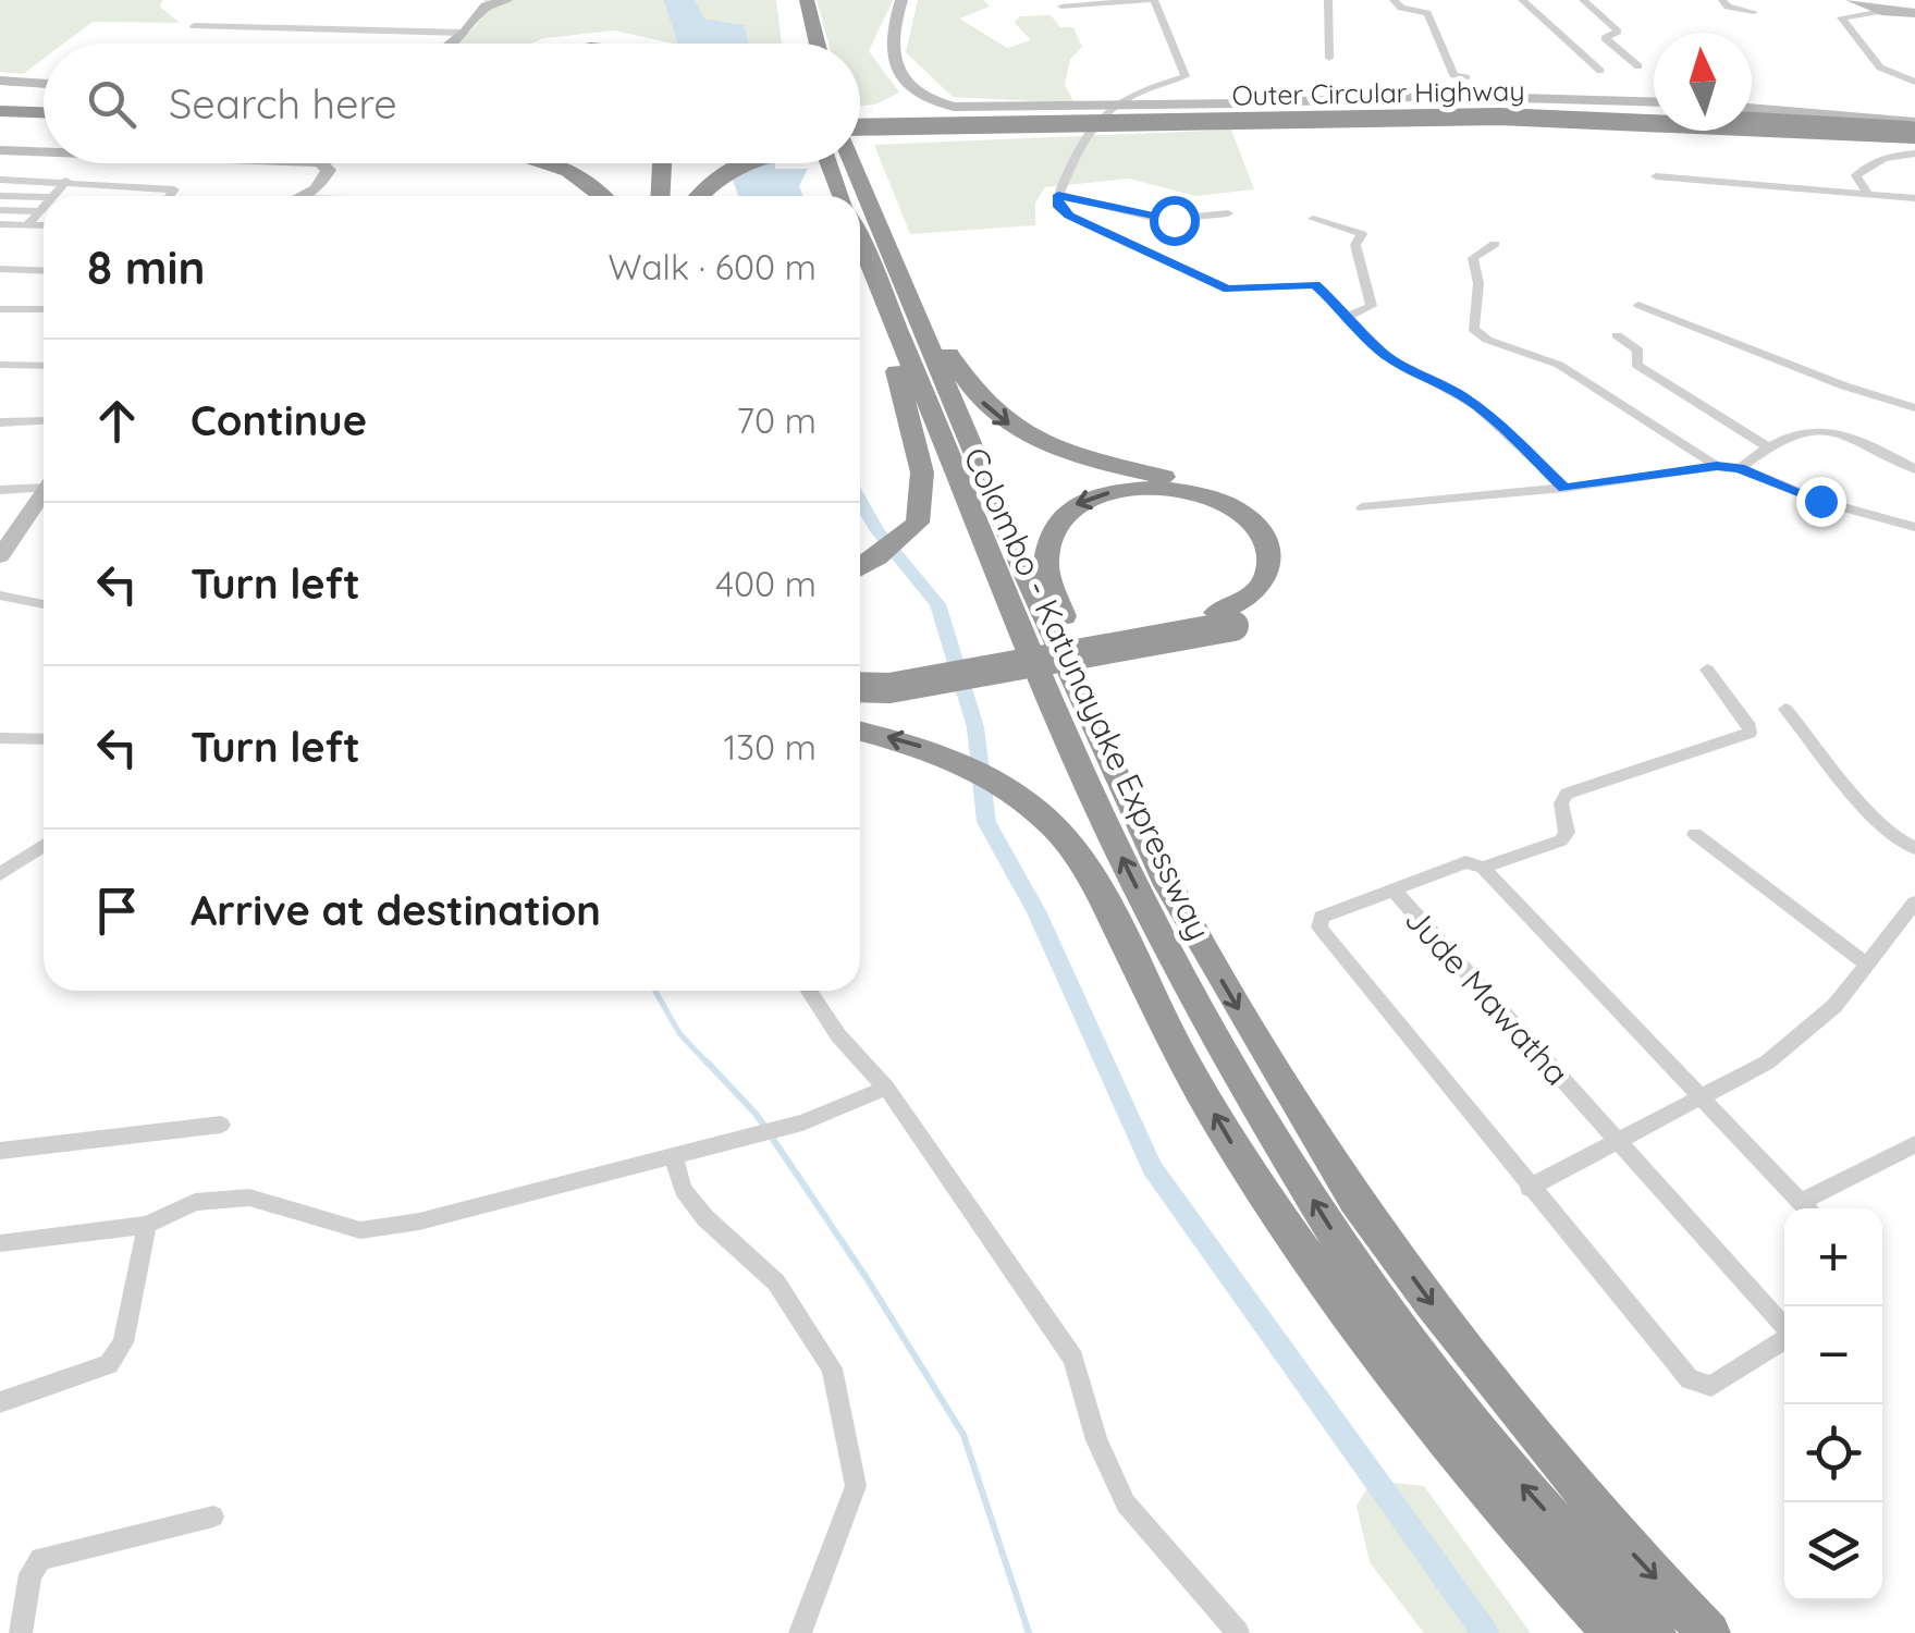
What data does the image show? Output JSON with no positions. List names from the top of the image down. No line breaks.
{"streets":{"highway":["Outer Circular Highway","Colombo - Katunayake Expressway"],"street":["Jude Mawatha"]},"north":"top","page":{"search":"Search here","heading":["8 min","Walk · 600 m"],"list":[["Continue","70 m"],["Turn left","400 m"],["Turn left","130 m"],"Arrive at destination"],"map_buttons":["+","−"]}}
